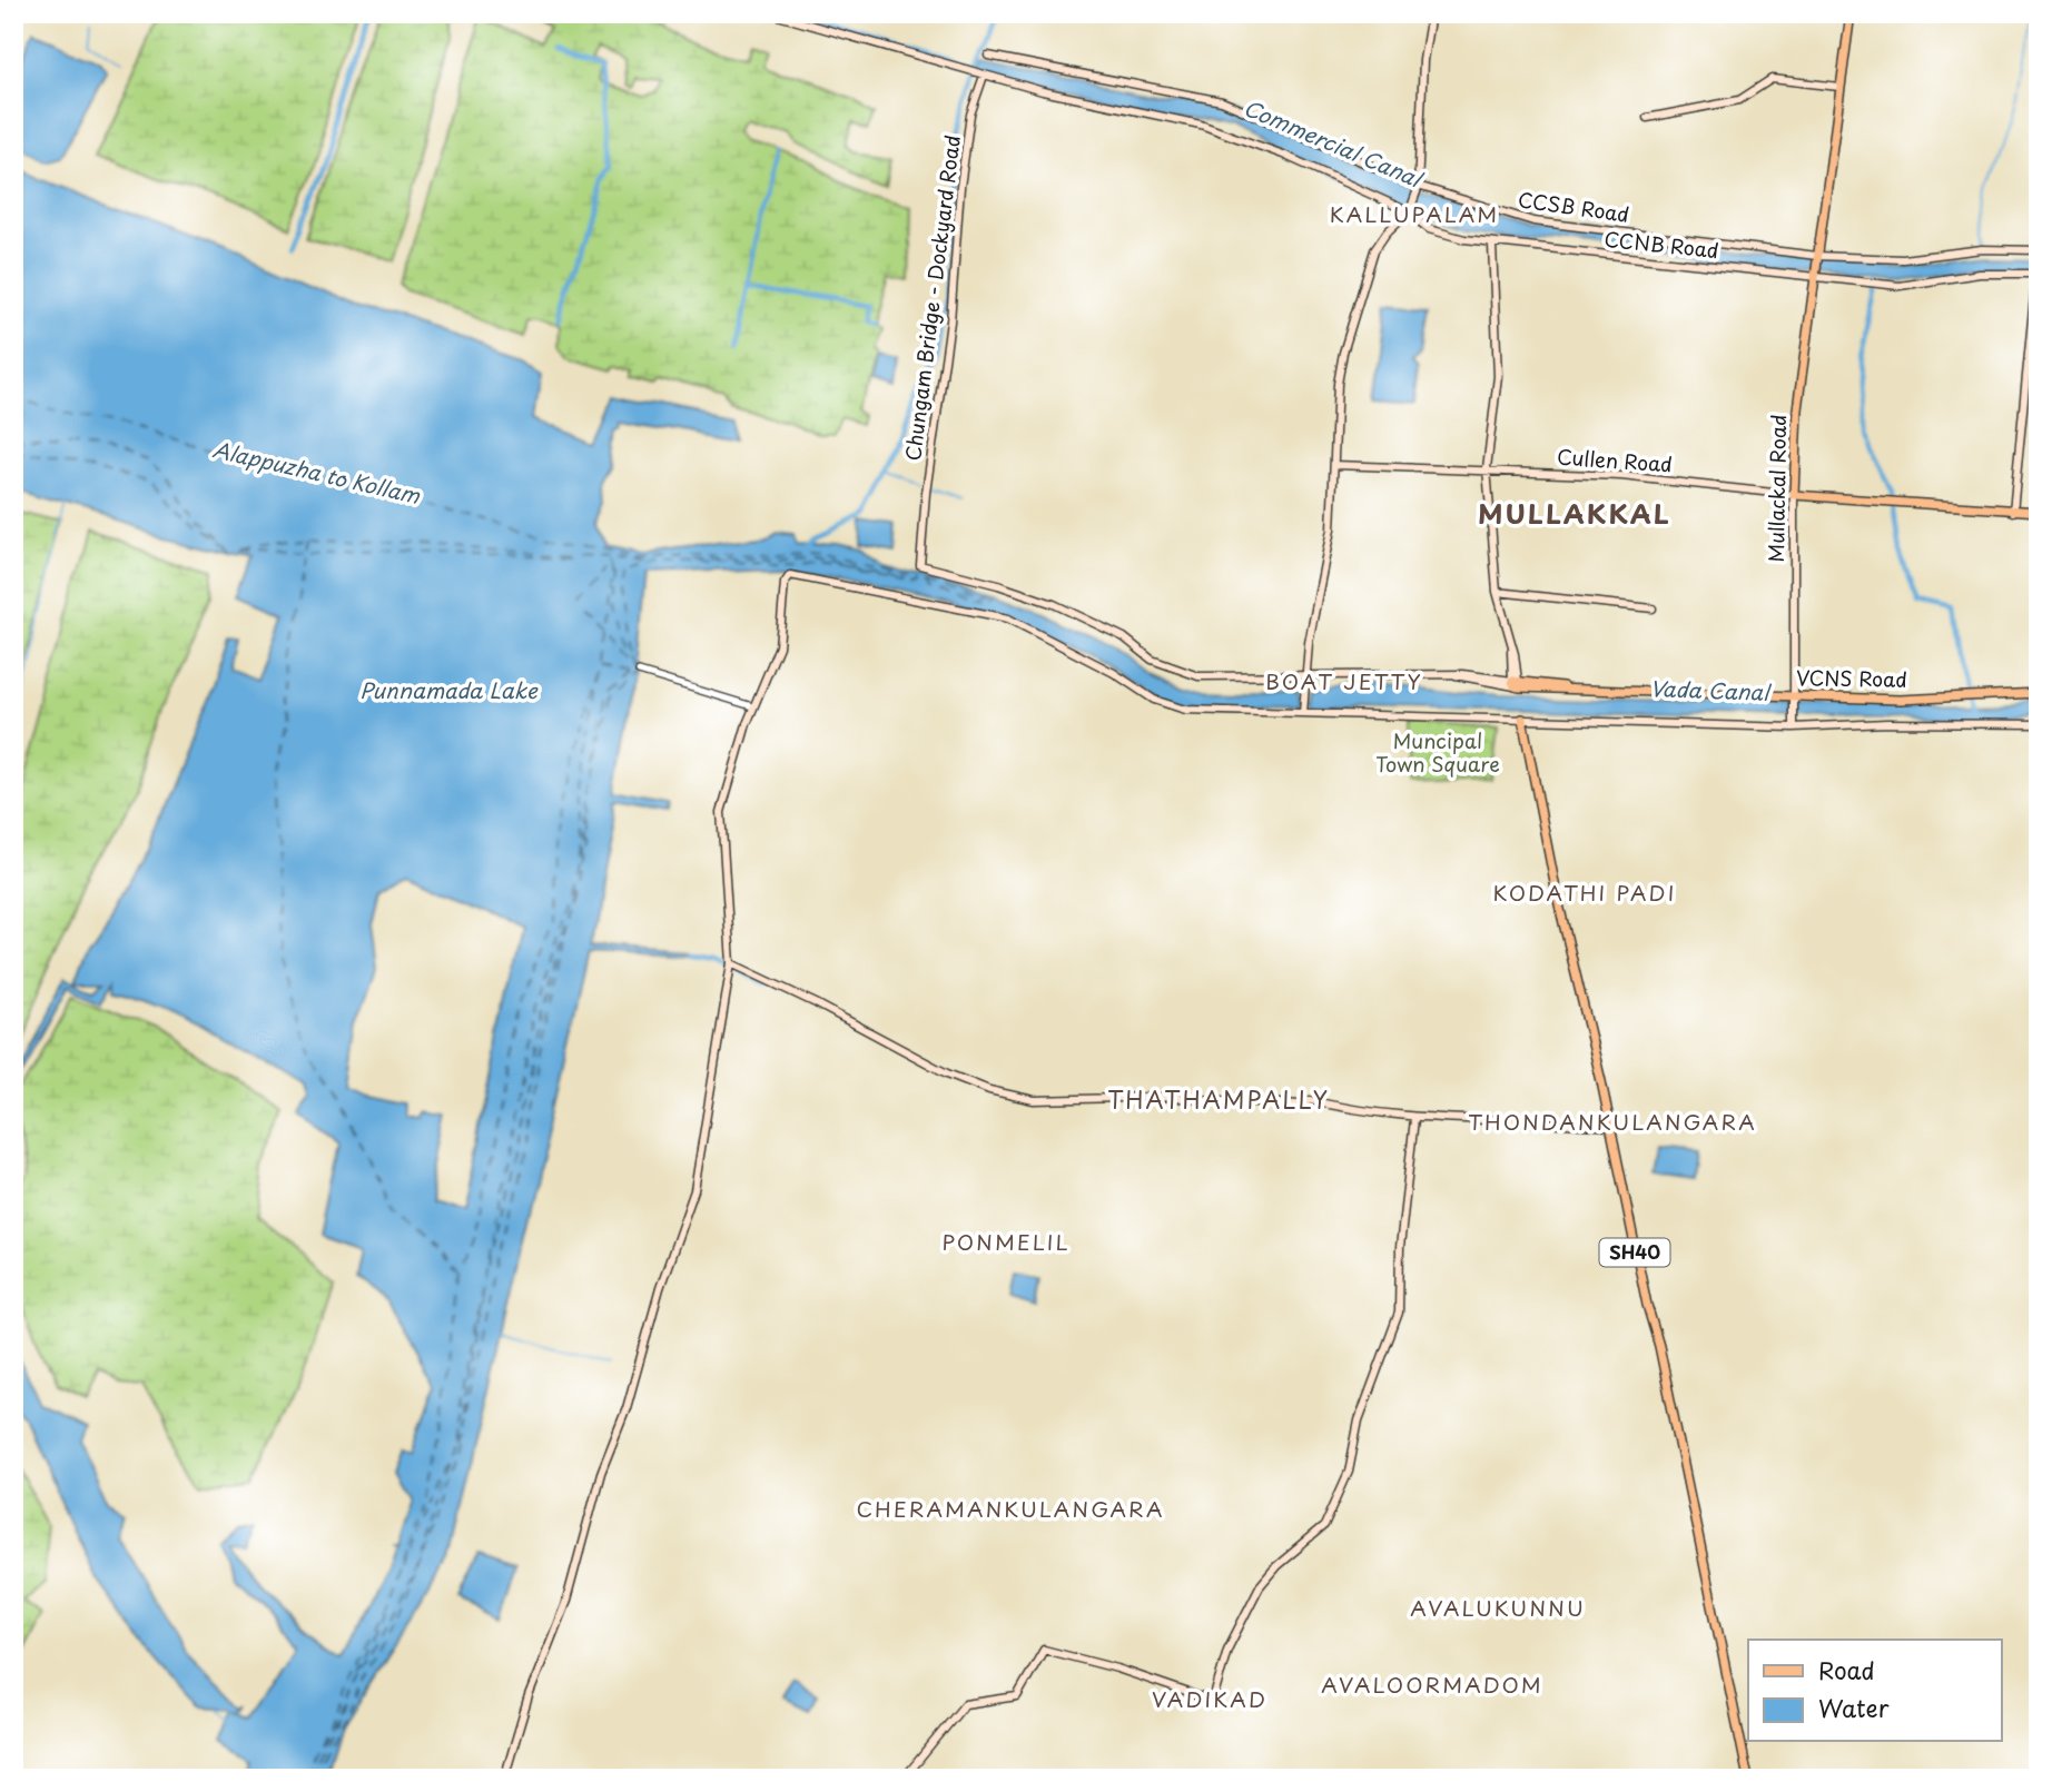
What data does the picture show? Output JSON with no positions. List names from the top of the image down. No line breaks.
{"streets":{"main road":["CCSB Road","CCNB Road","Chungam Bridge - Dockyard Road","Cullen Road","Mullackal Road","VCNS Road","SH40"]},"crossings":[["CCSB Road","Mullackal Road"],["CCNB Road","Chungam Bridge - Dockyard Road"],["CCNB Road","Mullackal Road"],["Cullen Road","Mullackal Road"],["Mullackal Road","VCNS Road"]],"districts":["KALLUPALAM","MULLAKKAL","BOAT JETTY","KODATHI PADI","THATHAMPALLY","THONDANKULANGARA","PONMELIL","CHERAMANKULANGARA","AVALUKUNNU","AVALOORMADOM","VADIKAD"],"water":["Commercial Canal","Alappuzha to Kollam","Punnamada Lake","Vada Canal"],"parks":["Muncipal Town Square"],"legend":["Road","Water"]}
